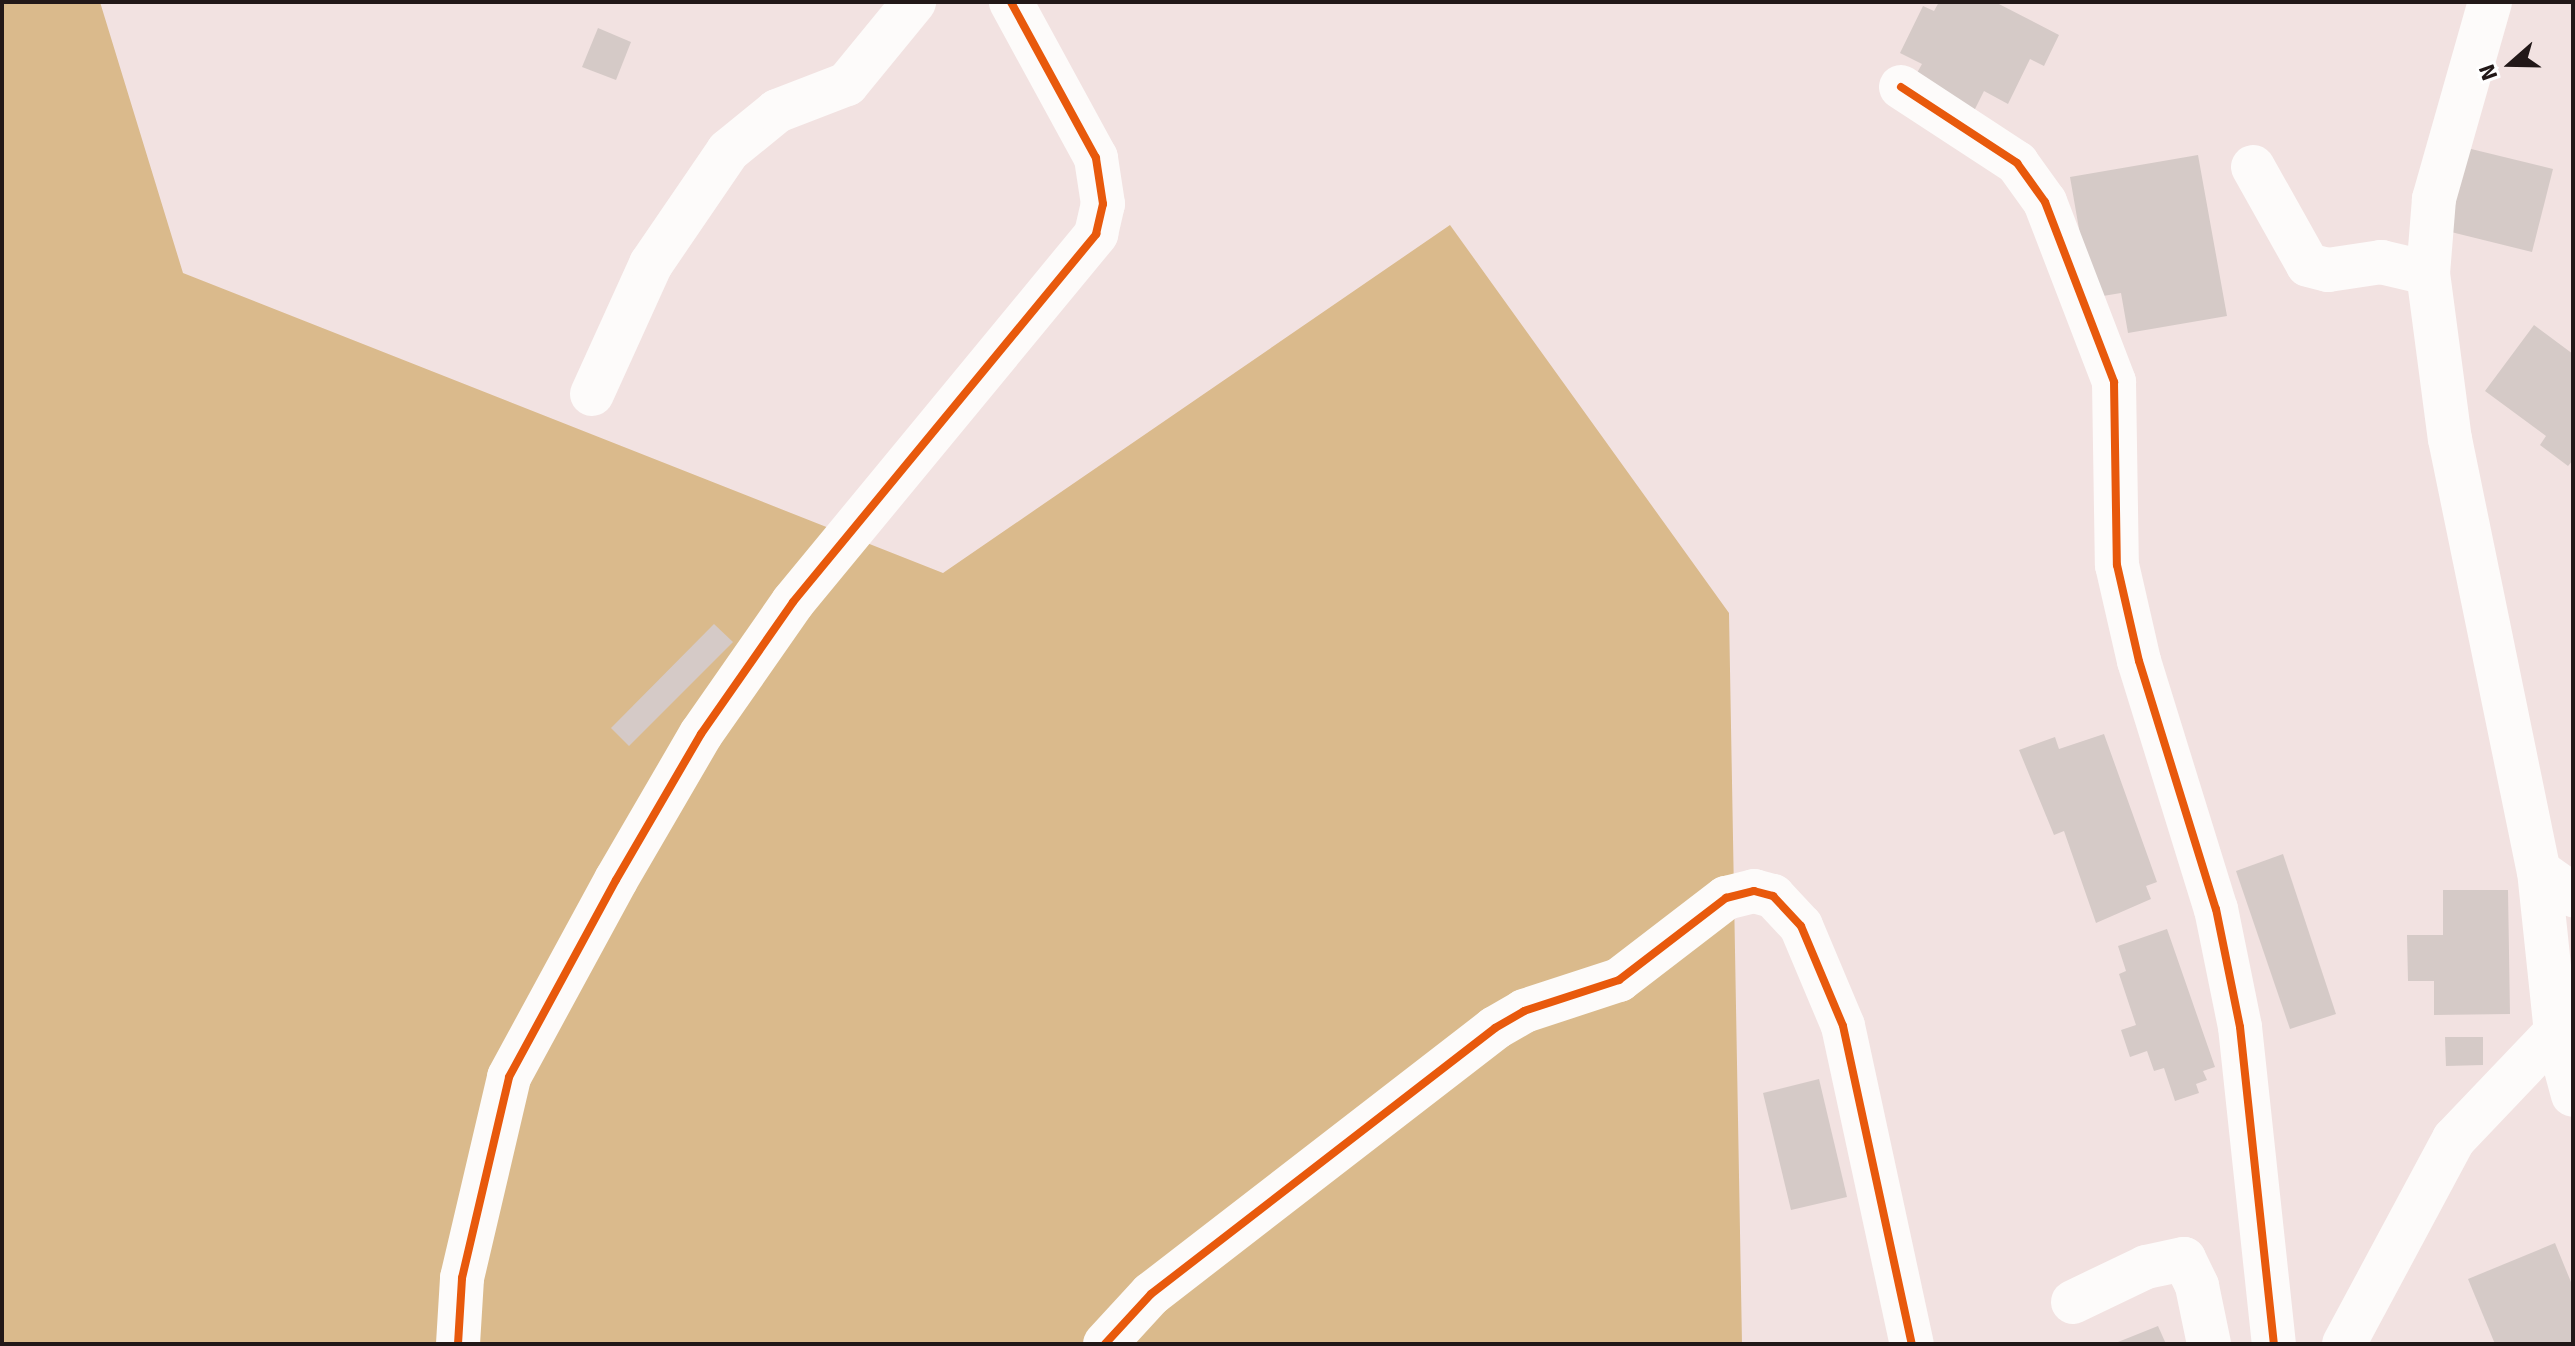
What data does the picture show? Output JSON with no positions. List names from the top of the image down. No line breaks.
{"north":"left"}
